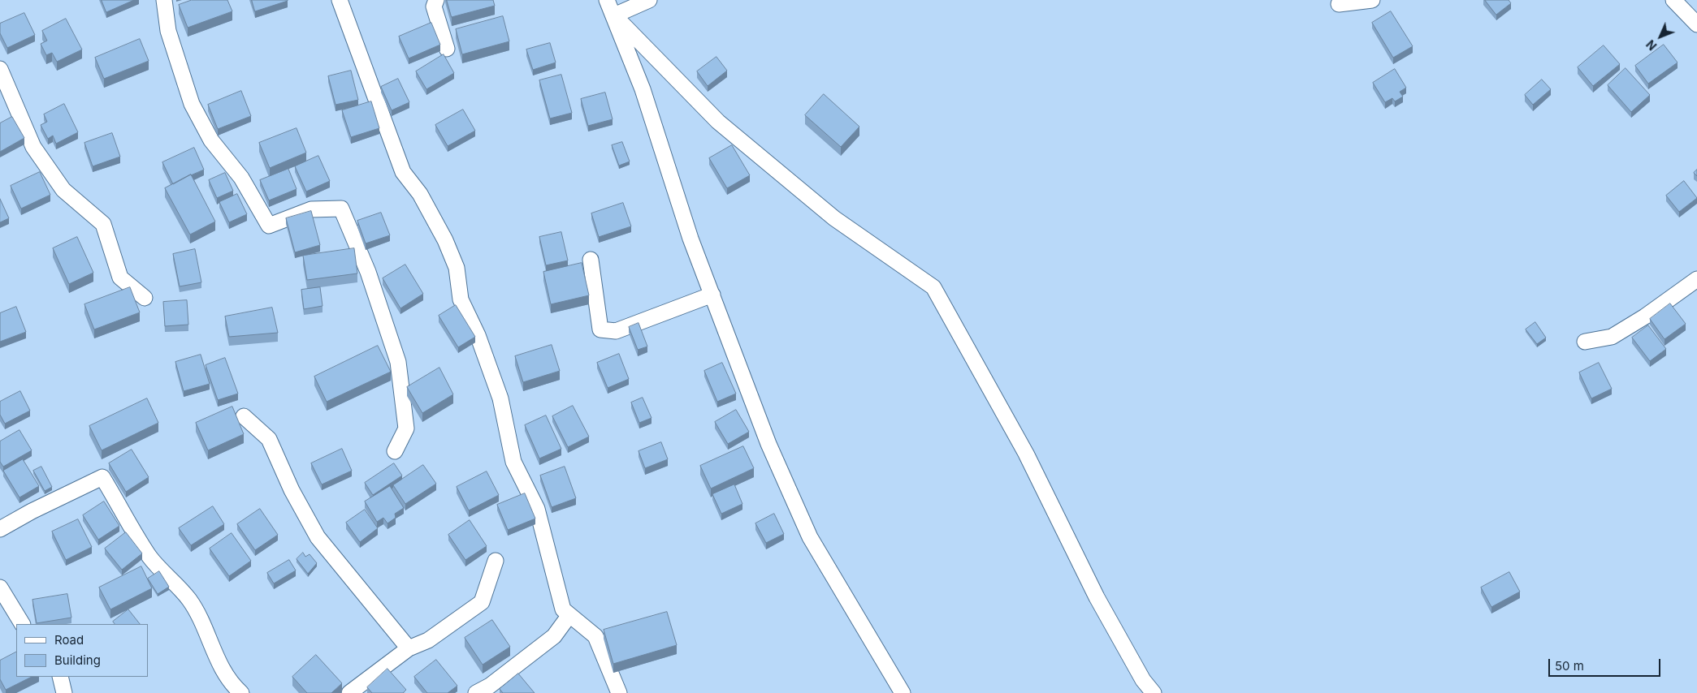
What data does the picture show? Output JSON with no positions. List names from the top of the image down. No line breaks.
{"legend":["Road","Building"],"scale_bar":"50 m","north":"bottom left"}
